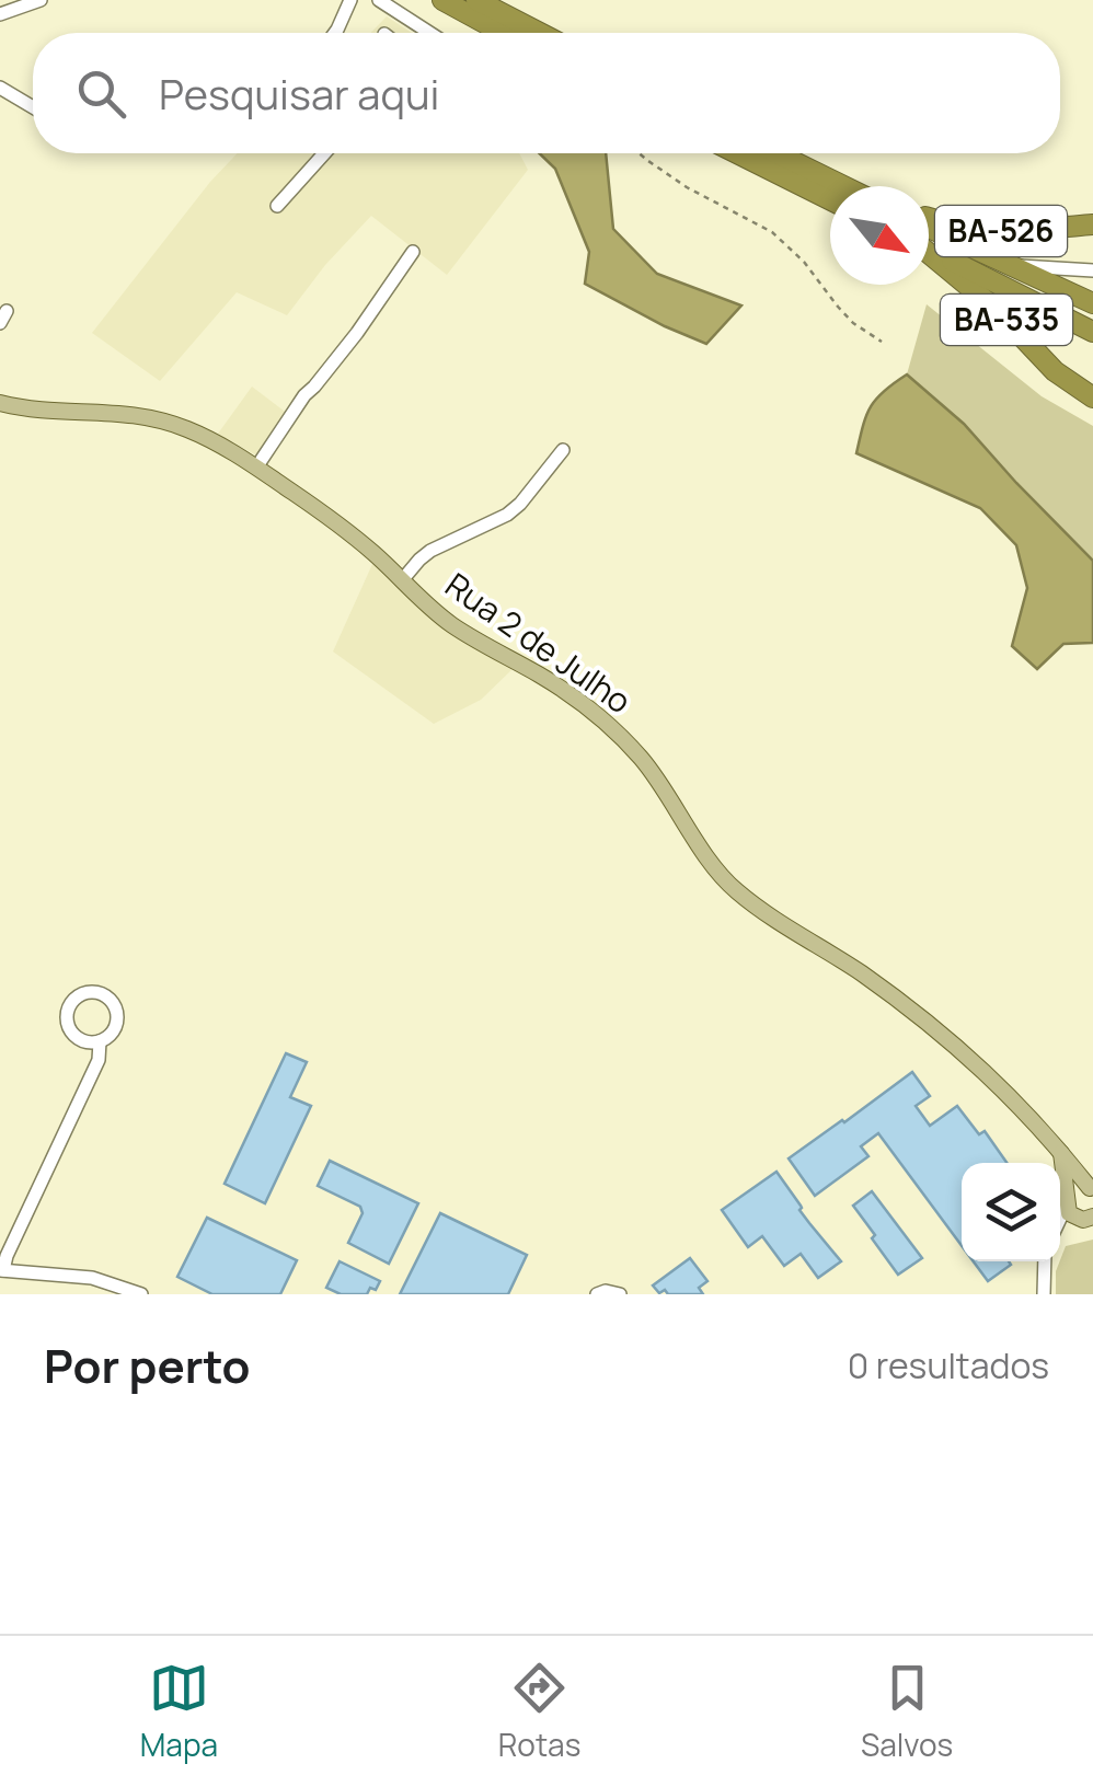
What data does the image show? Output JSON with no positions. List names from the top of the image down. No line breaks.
{"streets":{"highway":["BA-526","BA-535"],"main road":["Rua 2 de Julho"]},"north":"bottom right","page":{"search":"Pesquisar aqui","heading":["Por perto","0 resultados"],"nav":["Mapa","Rotas","Salvos"]}}
